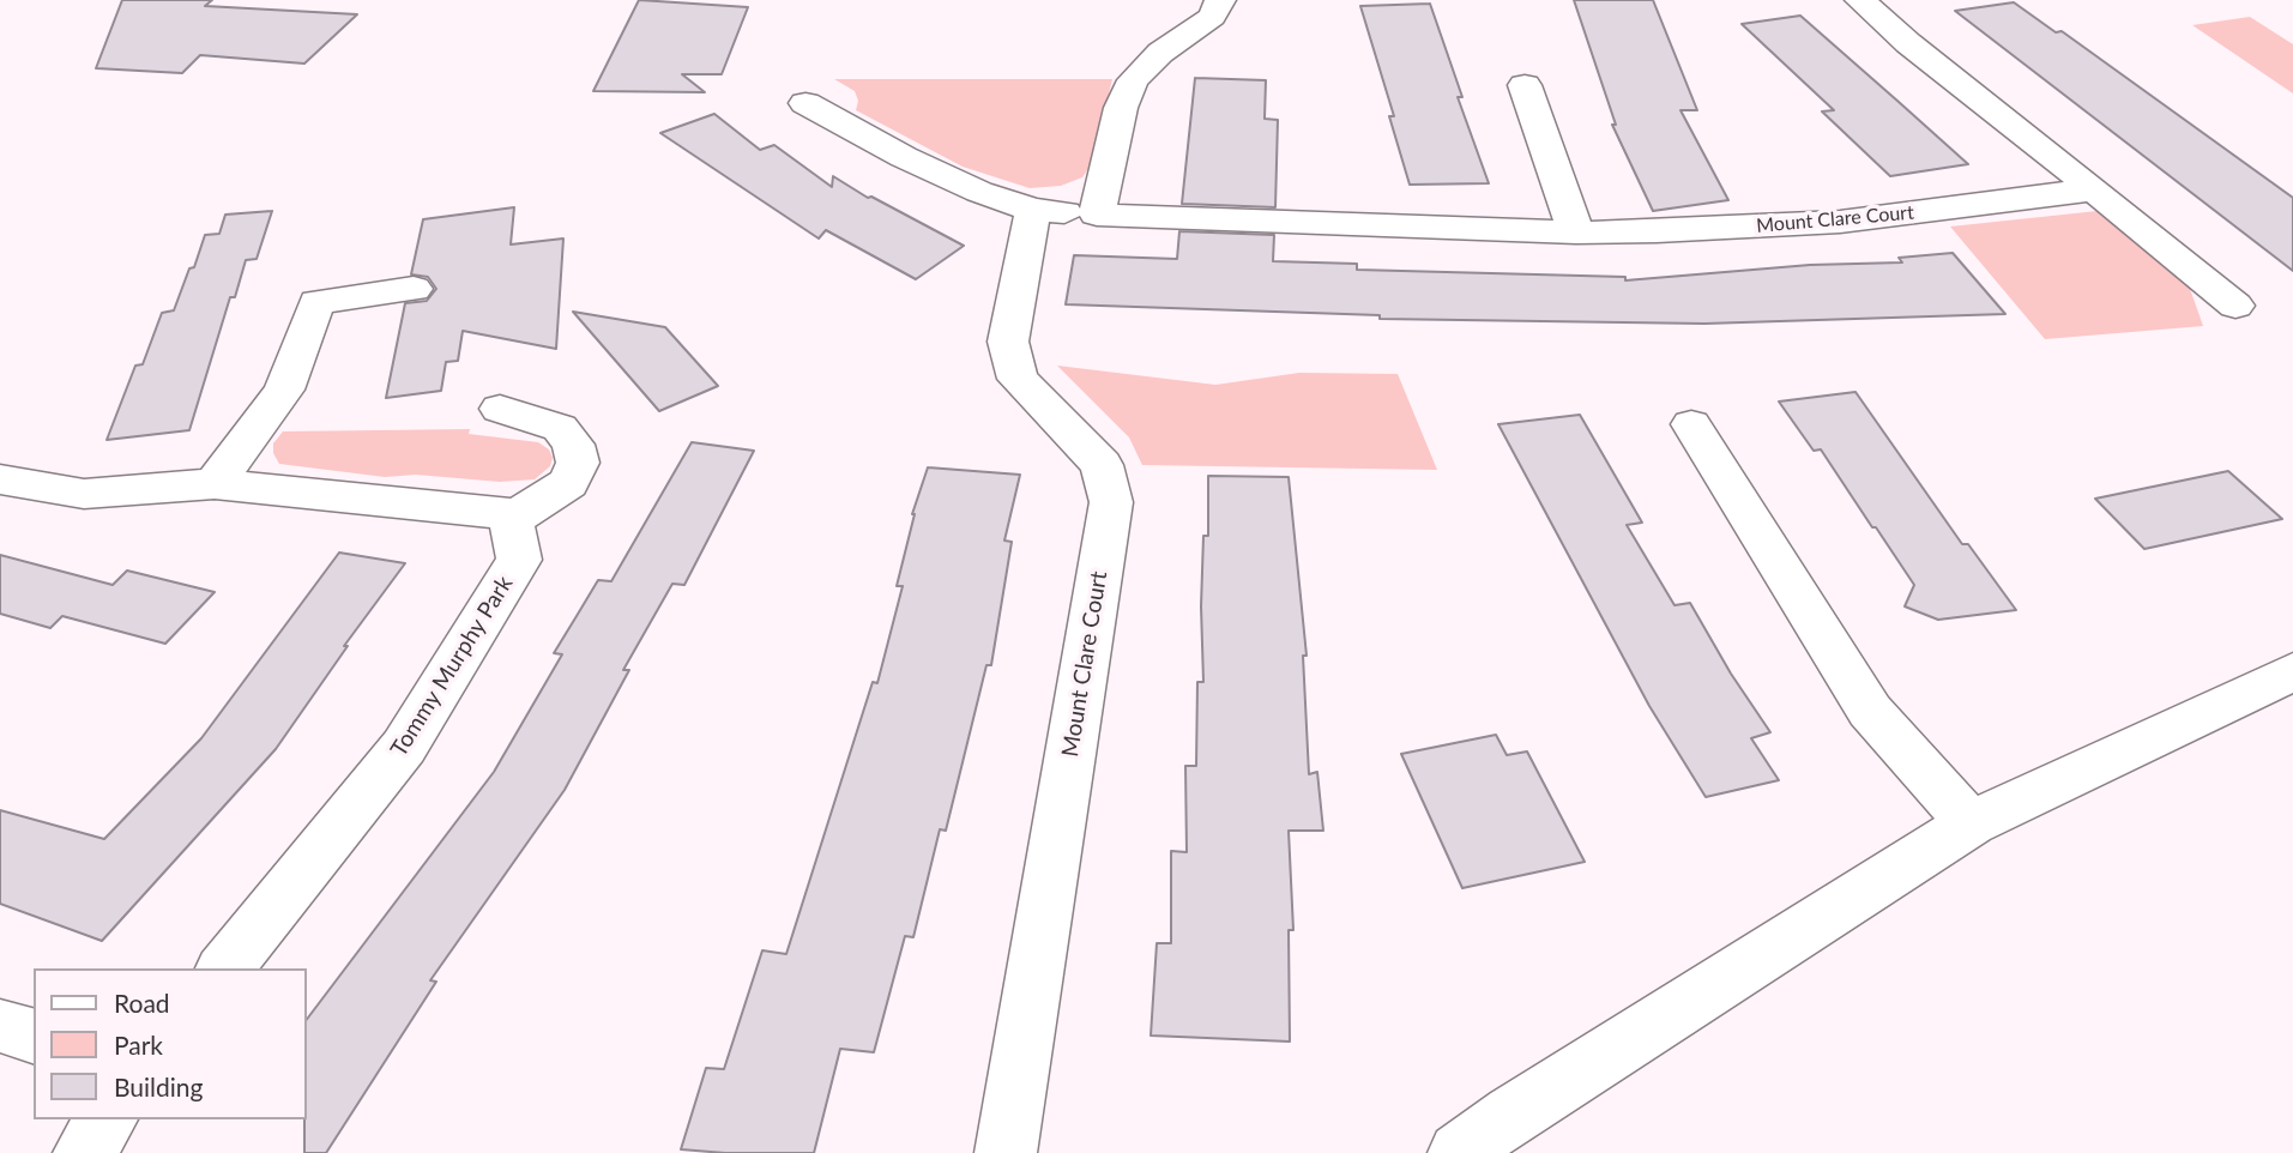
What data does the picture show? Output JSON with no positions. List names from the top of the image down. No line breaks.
{"streets":{"street":["Mount Clare Court","Tommy Murphy Park"]},"legend":["Road","Park","Building"]}
